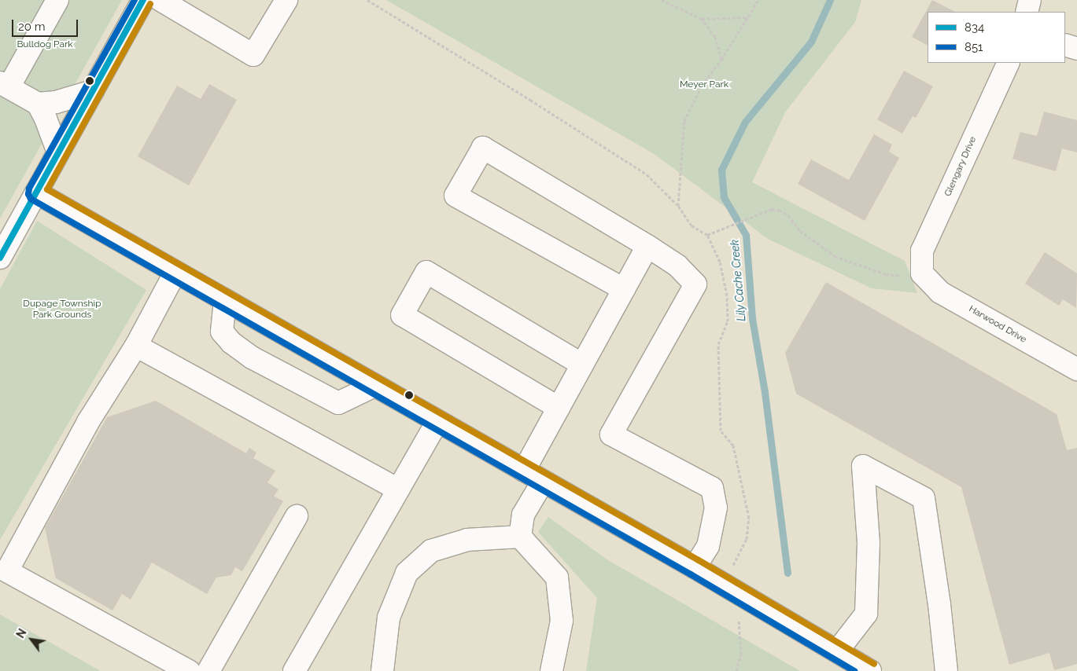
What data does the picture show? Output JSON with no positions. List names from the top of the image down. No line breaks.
{"streets":{"street":["Glengary Drive","Harwood Drive"]},"crossings":[["Glengary Drive","Harwood Drive"]],"water":["Lily Cache Creek"],"parks":["Bulldog Park","Meyer Park","Dupage Township Park Grounds"],"lines":["transit line 834","transit line 851"],"legend":["834","851"],"scale_bar":"20 m","north":"top left"}
